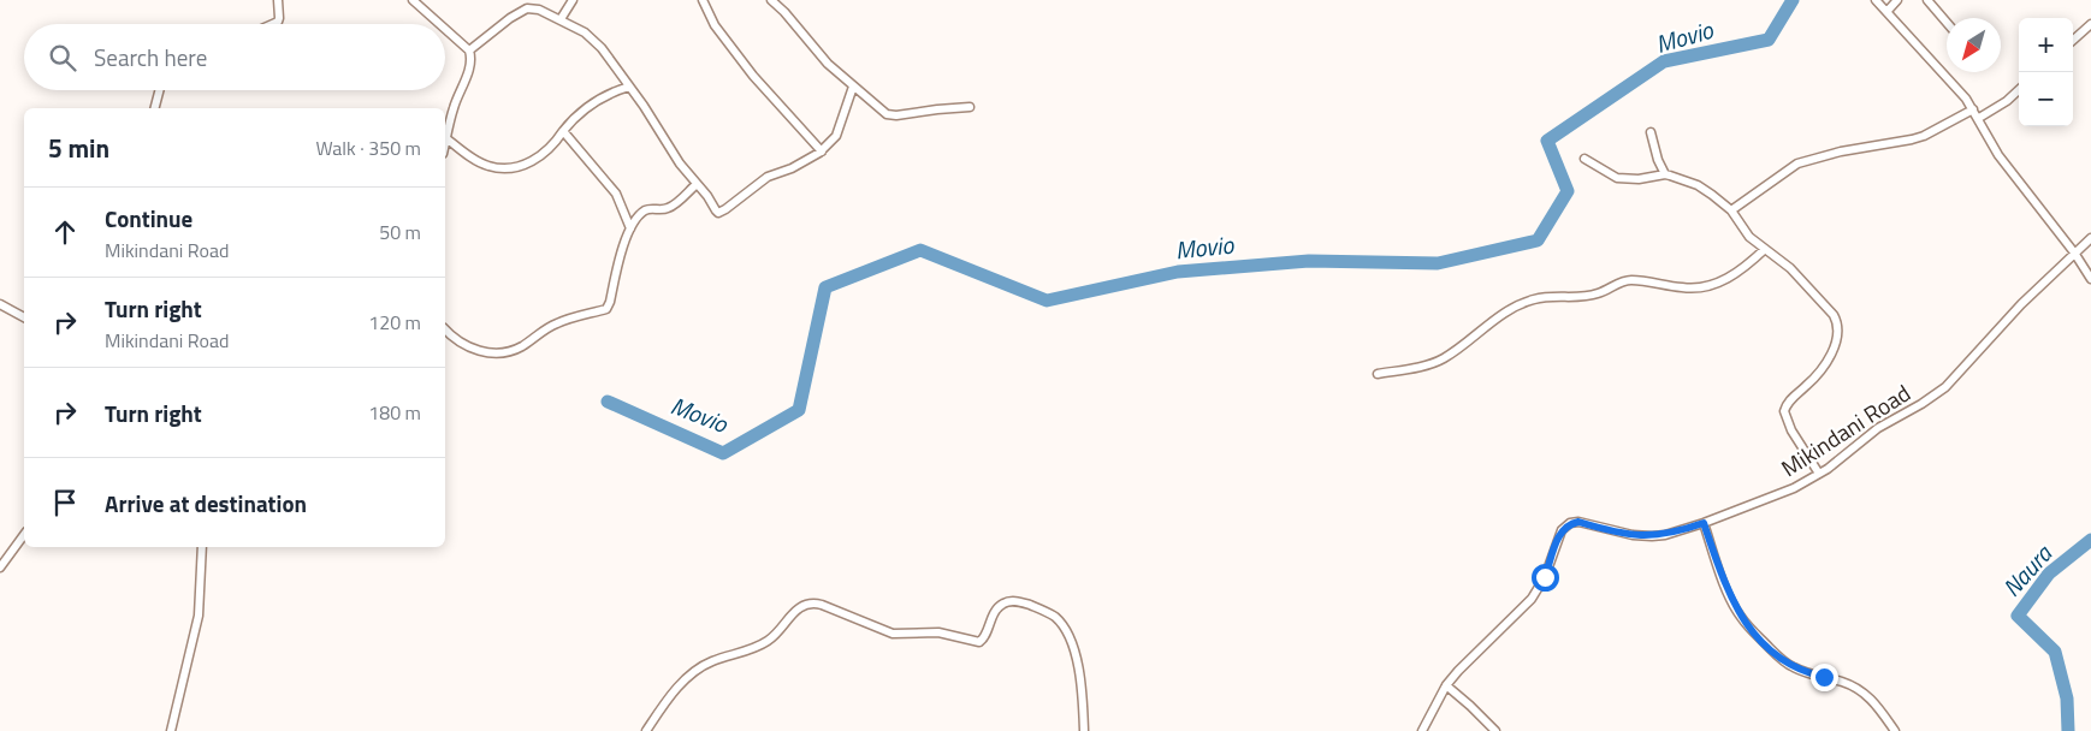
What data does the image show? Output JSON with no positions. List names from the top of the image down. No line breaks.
{"streets":{"street":["Mikindani Road"]},"water":["Movio","Naura"],"north":"bottom left","page":{"map_buttons":["+","−"],"search":"Search here","heading":["5 min","Walk · 350 m"],"list":[["Continue","Mikindani Road","50 m"],["Turn right","Mikindani Road","120 m"],["Turn right","180 m"],"Arrive at destination"]}}
